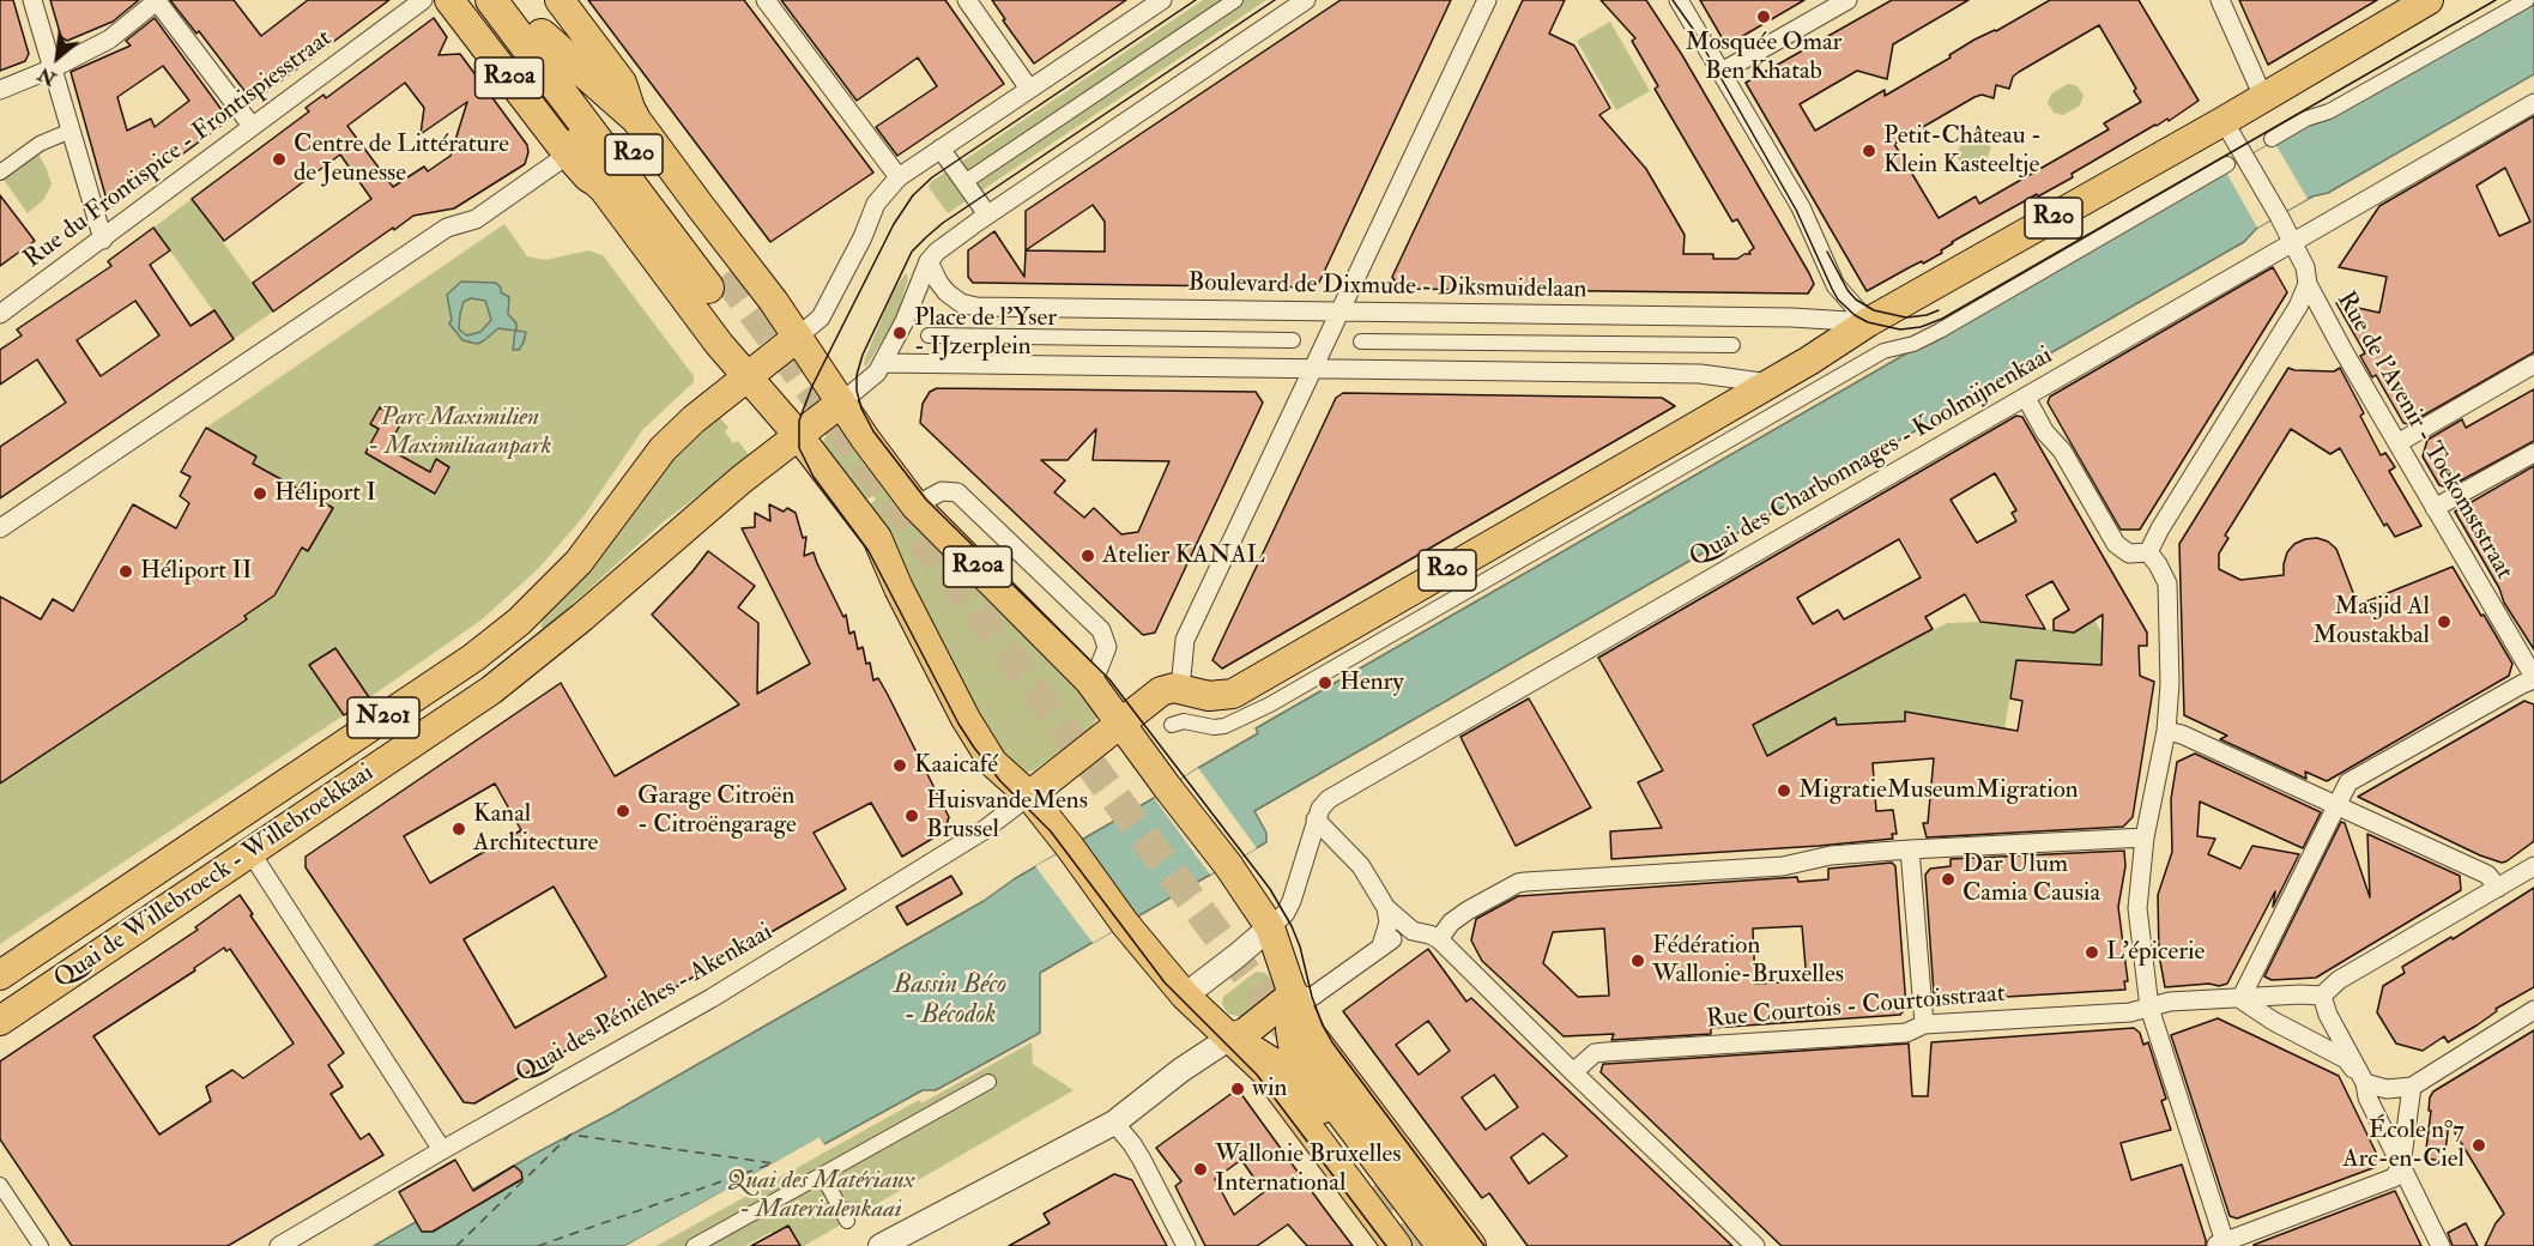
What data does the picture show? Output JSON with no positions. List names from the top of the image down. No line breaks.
{"streets":{"highway":["R20"],"main road":["R20a","N201","Quai de Willebroeck - Willebroekkaai"],"street":["Rue du Frontispice - Frontispiesstraat","Boulevard de Dixmude - Diksmuidelaan","Rue de l'Avenir - Toekomststraat","Quai des Charbonnages - Koolmijnenkaai","Quai des Péniches - Akenkaai","Rue Courtois - Courtoisstraat"]},"crossings":[["R20a","Quai des Charbonnages - Koolmijnenkaai"],["R20a","Quai de Willebroeck - Willebroekkaai"],["R20","Boulevard de Dixmude - Diksmuidelaan"],["R20","Rue de l'Avenir - Toekomststraat"],["Rue de l'Avenir - Toekomststraat","Quai des Charbonnages - Koolmijnenkaai"]],"water":["Bassin Béco - Bécodok"],"parks":["Parc Maximilien - Maximiliaanpark","Quai des Matériaux - Materialenkaai"],"places":["Mosquée Omar Ben Khatab","Petit-Château - Klein Kasteeltje","Centre de Littérature de Jeunesse","Place de l'Yser - IJzerplein","Héliport I","Atelier KANAL","Héliport II","Masjid Al Moustakbal","Henry","Kaaicafé","MigratieMuseumMigration","Garage Citroën - Citroëngarage","HuisvandeMens Brussel","Kanal Architecture","Dar Ulum Camia Causia","L'épicerie","Fédération Wallonie-Bruxelles","win","École n°7 Arc-en-Ciel","Wallonie Bruxelles International"],"north":"bottom left"}
